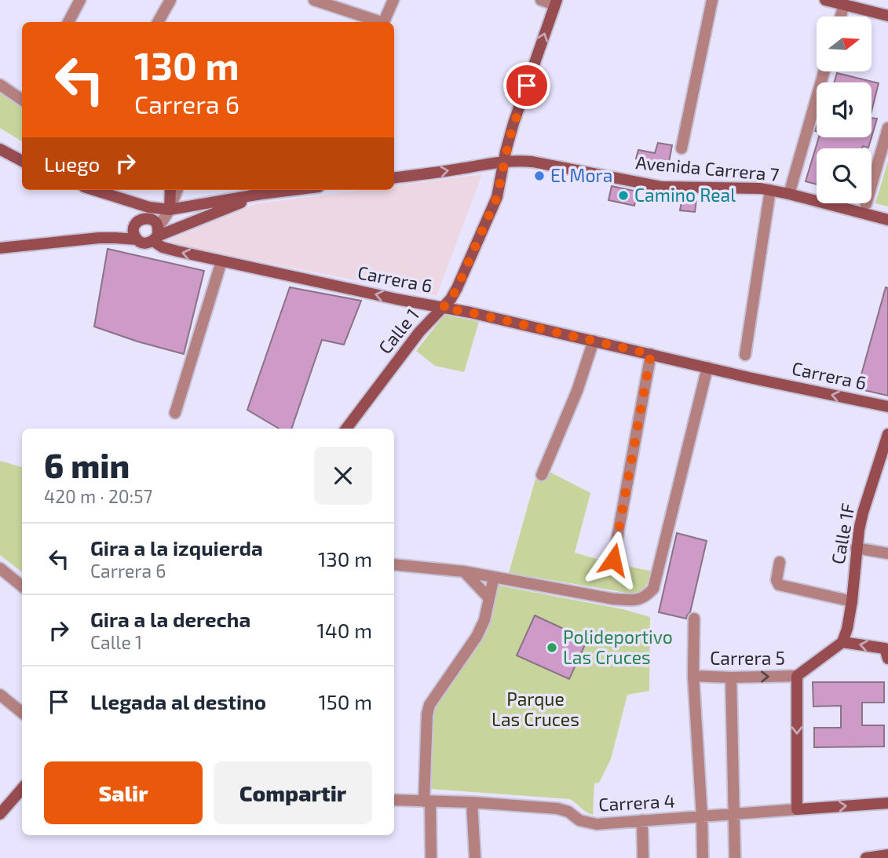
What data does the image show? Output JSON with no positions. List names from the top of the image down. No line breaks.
{"streets":{"street":["Avenida Carrera 7","Carrera 6","Calle 1","Calle 1F","Carrera 5","Carrera 4"]},"crossings":[["Avenida Carrera 7","Calle 1"],["Carrera 6","Calle 1"],["Calle 1F","Carrera 5"]],"one_way":["Carrera 6","Carrera 5"],"parks":["Parque Las Cruces"],"places":["El Mora","Camino Real","Polideportivo Las Cruces"],"north":"right","page":{"turn":["130 m","Carrera 6"],"then":"Luego","heading":["6 min","420 m · 20:57"],"list":[{"name":"Gira a la izquierda","note":"Carrera 6","value":"130 m"},{"name":"Gira a la derecha","note":"Calle 1","value":"140 m"},{"name":"Llegada al destino","value":"150 m"}],"buttons":["Salir","Compartir"]}}
